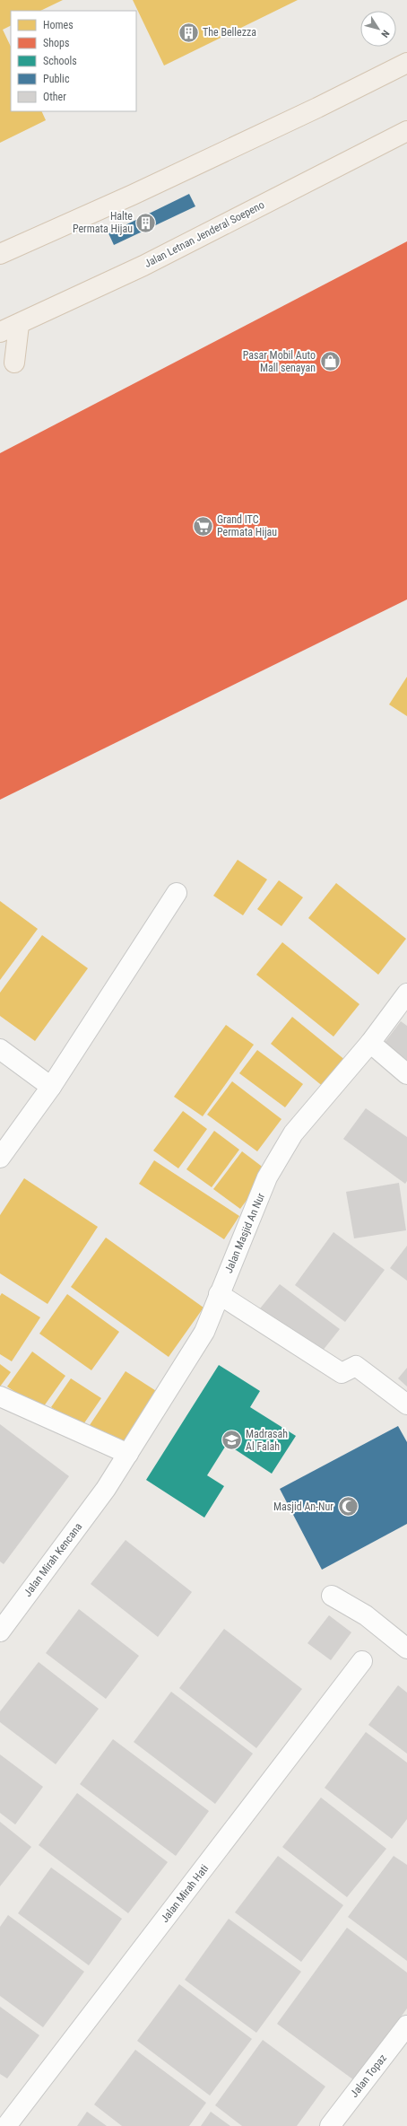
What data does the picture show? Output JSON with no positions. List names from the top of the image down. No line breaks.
{"streets":{"main road":["Jalan Letnan Jenderal Soepeno"],"street":["Jalan Masjid An Nur","Jalan Mirah Kencana","Jalan Mirah Hati","Jalan Topaz"]},"crossings":[["Jalan Masjid An Nur","Jalan Mirah Kencana"]],"places":{"building":["The Bellezza","Halte Permata Hijau"],"shop":["Pasar Mobil Auto Mall senayan"],"supermarket":["Grand ITC Permata Hijau"],"school or university":["Madrasah Al Falah"],"mosque":["Masjid An-Nur"]},"legend":["Homes","Shops","Schools","Public","Other"],"north":"bottom right"}
